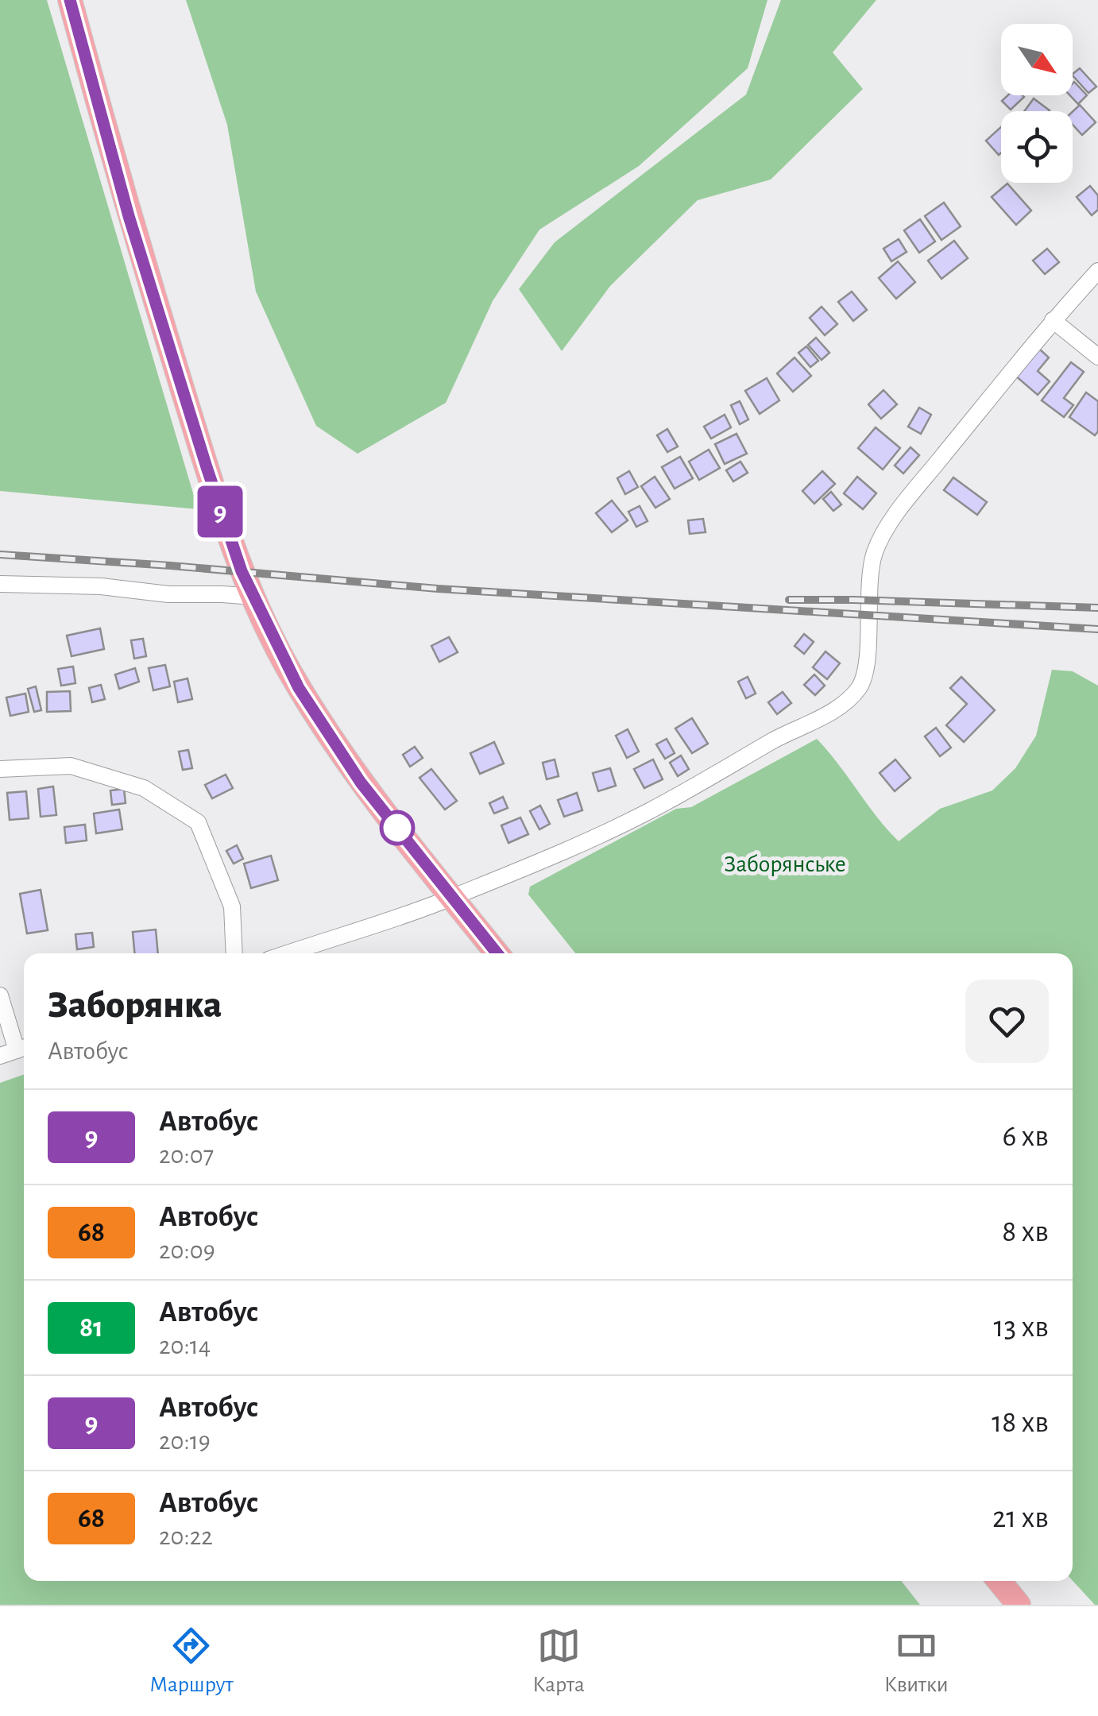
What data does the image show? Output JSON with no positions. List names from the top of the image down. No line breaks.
{"parks":["Заборянське"],"lines":["bus line 9"],"north":"bottom right","page":{"on_map":"9","heading":["Заборянка","Автобус"],"list":[{"mark":"9","name":"Автобус","note":"20:07","value":"6 хв"},{"mark":"68","name":"Автобус","note":"20:09","value":"8 хв"},{"mark":"81","name":"Автобус","note":"20:14","value":"13 хв"},{"mark":"9","name":"Автобус","note":"20:19","value":"18 хв"},{"mark":"68","name":"Автобус","note":"20:22","value":"21 хв"}],"tabs":["Маршрут","Карта","Квитки"]}}
